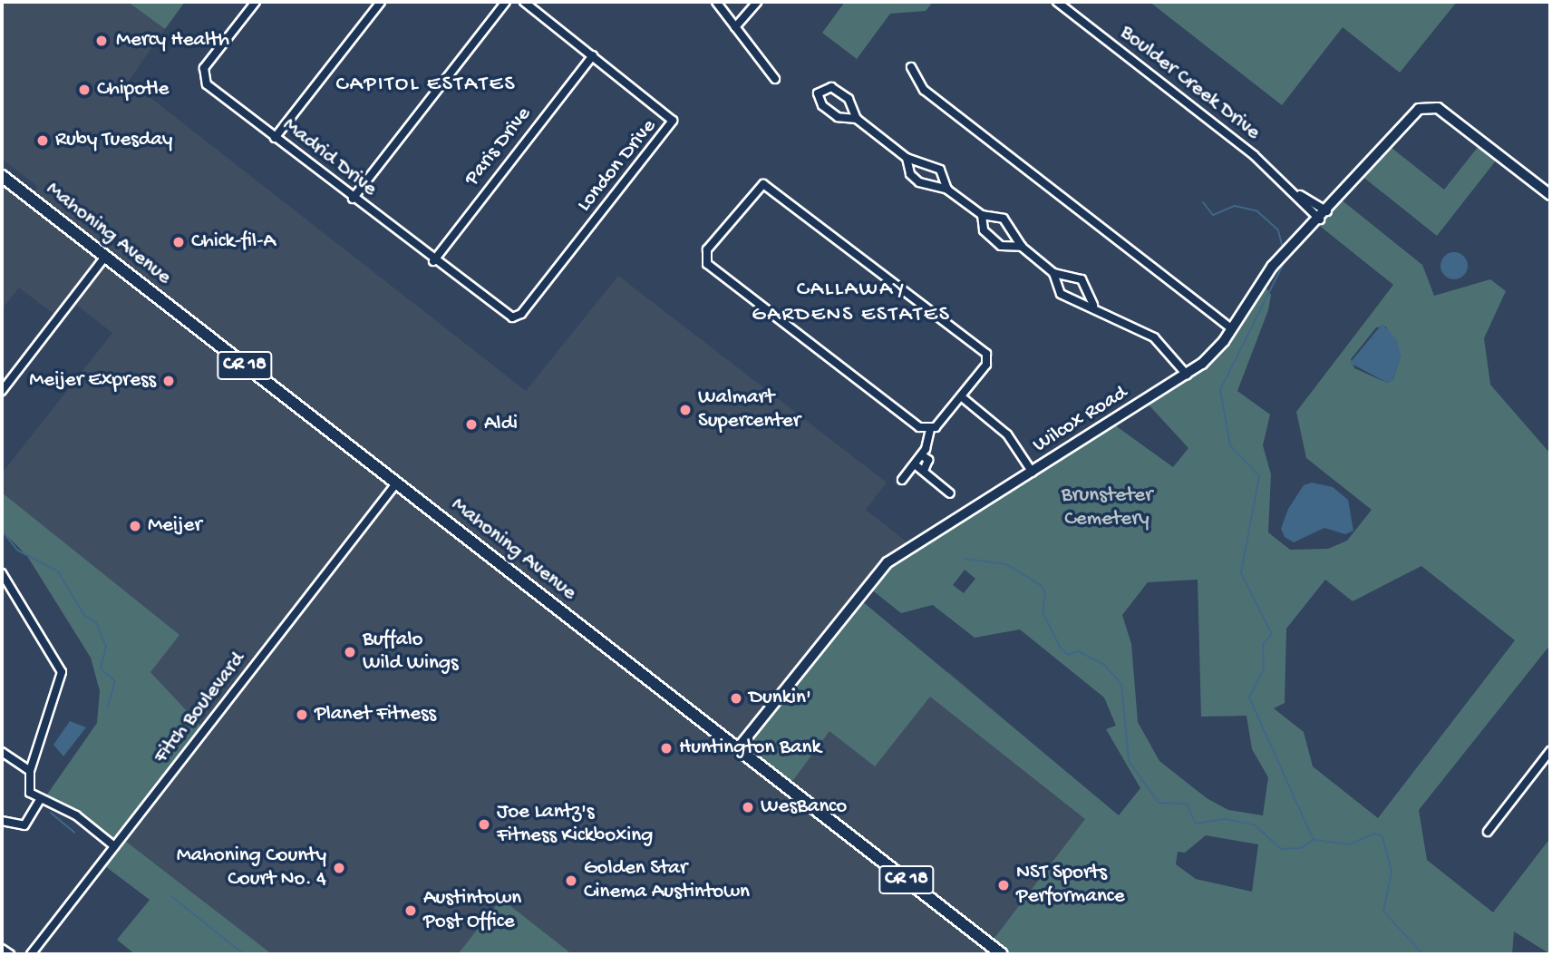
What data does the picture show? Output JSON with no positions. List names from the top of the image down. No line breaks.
{"streets":{"main road":["Mahoning Avenue","CR 18"],"street":["Boulder Creek Drive","Paris Drive","Madrid Drive","London Drive","Wilcox Road","Fitch Boulevard"]},"crossings":[["Boulder Creek Drive","Wilcox Road"],["Paris Drive","Madrid Drive"],["Paris Drive","London Drive"],["Madrid Drive","London Drive"],["Mahoning Avenue","Wilcox Road"],["Mahoning Avenue","Fitch Boulevard"]],"districts":["CAPITOL ESTATES","CALLAWAY GARDENS ESTATES"],"parks":["Brunsteter Cemetery"],"places":["Mercy Health","Chipotle","Ruby Tuesday","Chick-fil-A","Meijer Express","Walmart Supercenter","Aldi","Meijer","Buffalo Wild Wings","Dunkin'","Planet Fitness","Huntington Bank","WesBanco","Joe Lantz's Fitness Kickboxing","Mahoning County Court No. 4","Golden Star Cinema Austintown","NST Sports Performance","Austintown Post Office"]}
